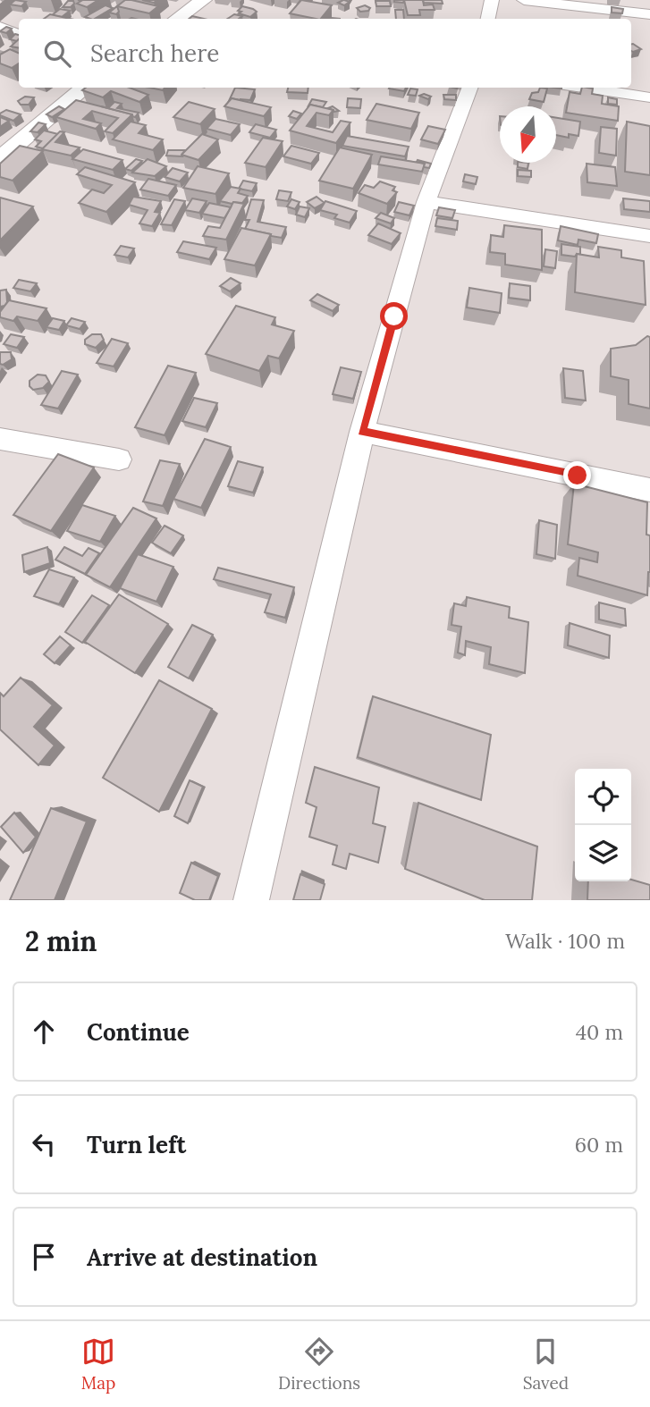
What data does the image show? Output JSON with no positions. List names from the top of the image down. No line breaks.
{"north":"bottom","page":{"search":"Search here","heading":["2 min","Walk · 100 m"],"list":[["Continue","40 m"],["Turn left","60 m"],"Arrive at destination"],"nav":["Map","Directions","Saved"]}}
